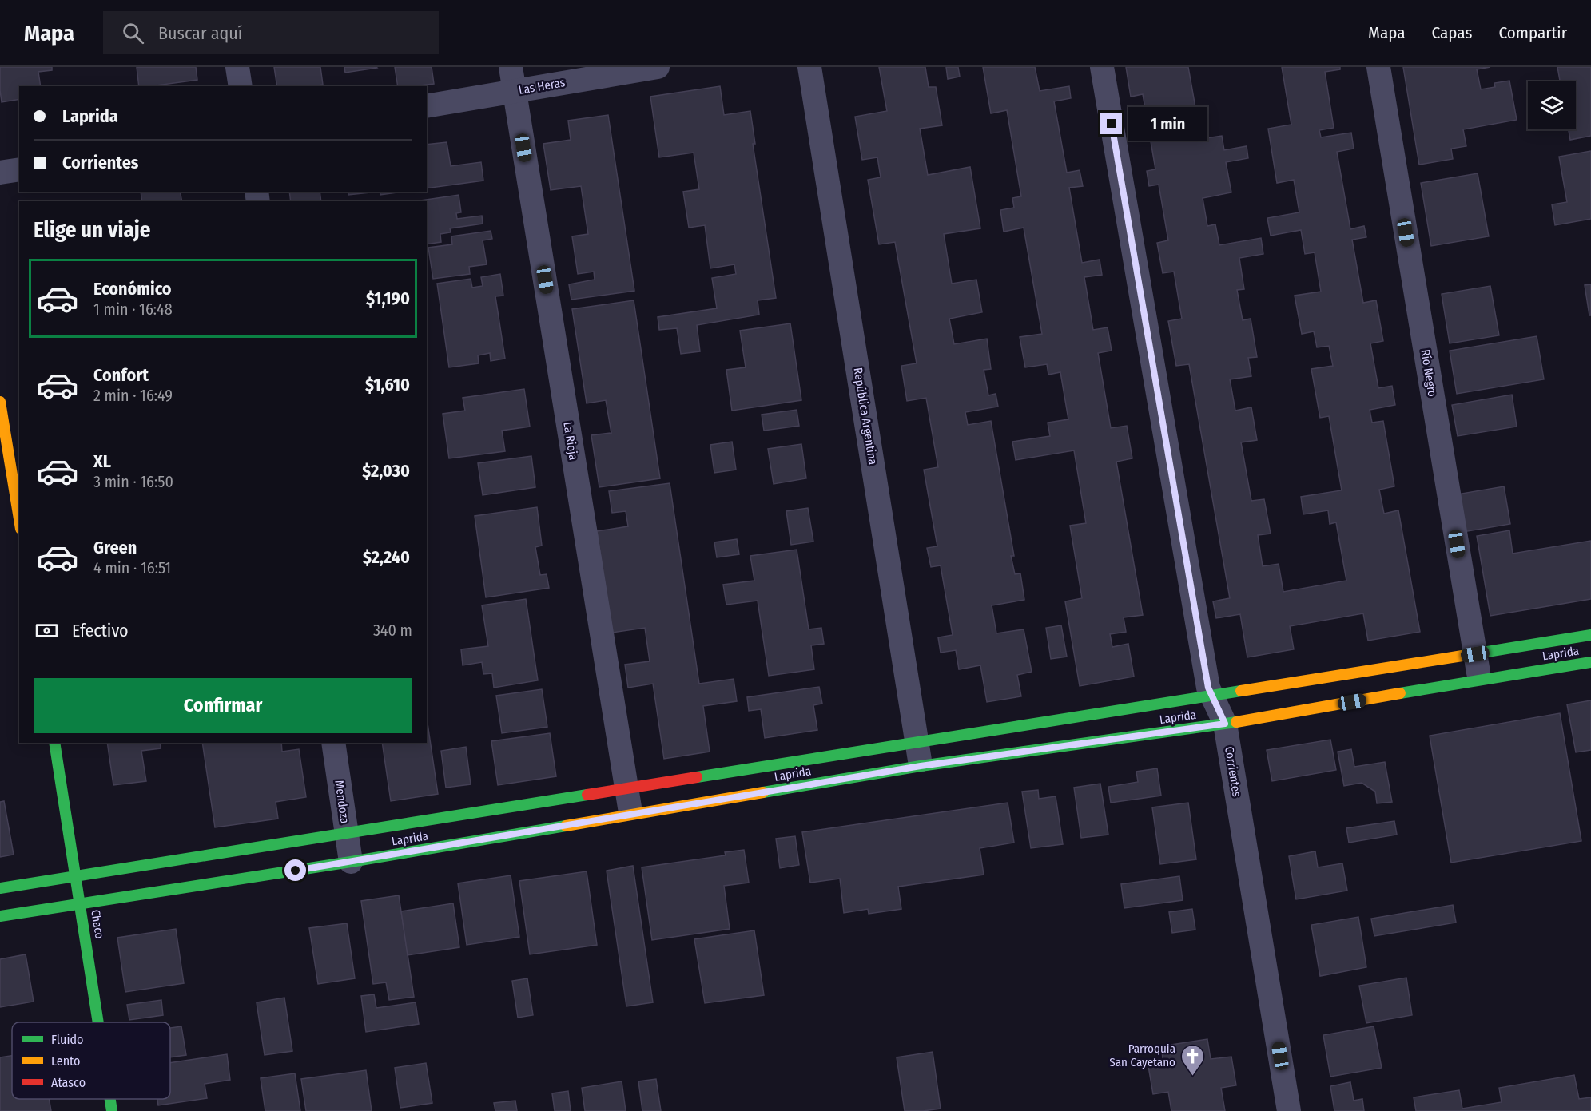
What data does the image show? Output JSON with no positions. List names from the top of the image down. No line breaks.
{"streets":{"main road":["Laprida","Chaco"],"street":["Las Heras","Río Negro","República Argentina","La Rioja","Corrientes","Mendoza"]},"crossings":[["Las Heras","La Rioja"],["Río Negro","Laprida"],["República Argentina","Laprida"],["La Rioja","Laprida"],["Laprida","Corrientes"],["Laprida","Mendoza"],["Laprida","Chaco"]],"places":{"church":["Parroquia San Cayetano"]},"legend":["Fluido","Lento","Atasco"],"page":{"header":"Mapa","search":"Buscar aquí","nav":["Mapa","Capas","Compartir"],"banner":["Laprida","Corrientes"],"bubble":"1 min","heading":"Elige un viaje","list":[{"name":"Económico","note":"1 min · 16:48","value":"$1,190"},{"name":"Confort","note":"2 min · 16:49","value":"$1,610"},{"name":"XL","note":"3 min · 16:50","value":"$2,030"},{"name":"Green","note":"4 min · 16:51","value":"$2,240"}],"pay":["Efectivo","340 m"],"buttons":"Confirmar"}}
